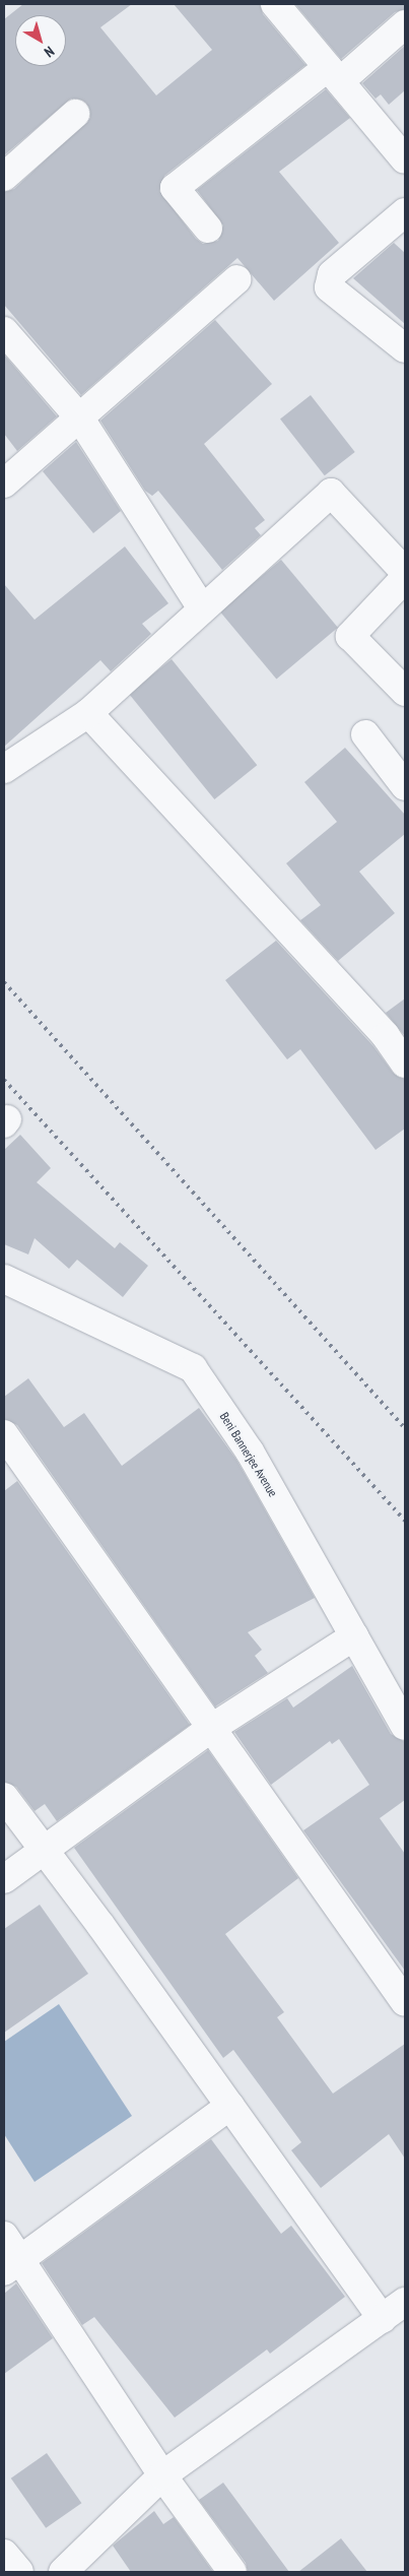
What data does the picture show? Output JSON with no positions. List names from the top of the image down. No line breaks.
{"streets":{"street":["Beni Bannerjee Avenue"]},"north":"bottom right"}
